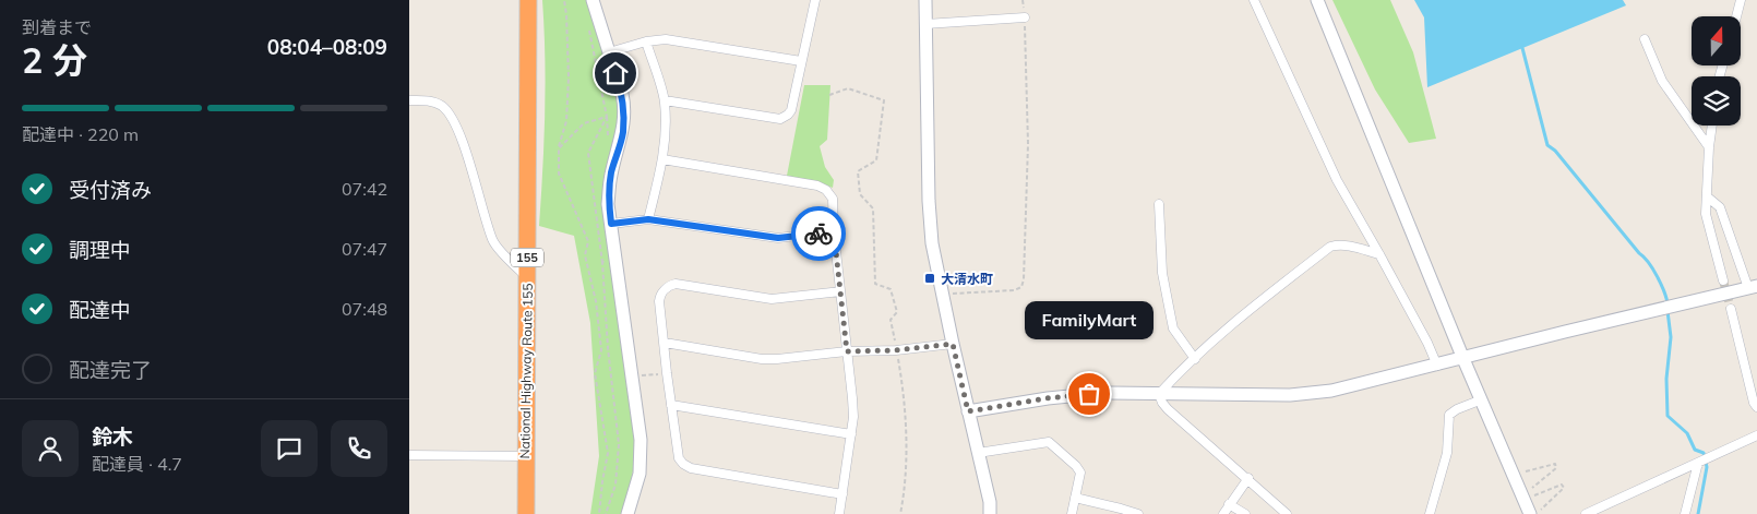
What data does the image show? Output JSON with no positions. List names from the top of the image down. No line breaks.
{"streets":{"highway":["155","National Highway Route 155"]},"places":{"transit":["大清水町"],"other":["FamilyMart"]},"north":"top","page":{"heading":["2 分","到着まで","08:04–08:09"],"panel":["鈴木","配達員 · 4.7"],"bar":"配達中 · 220 m","list":[["受付済み","07:42"],["調理中","07:47"],["配達中","07:48"],"配達完了"],"bubble":"FamilyMart"}}
